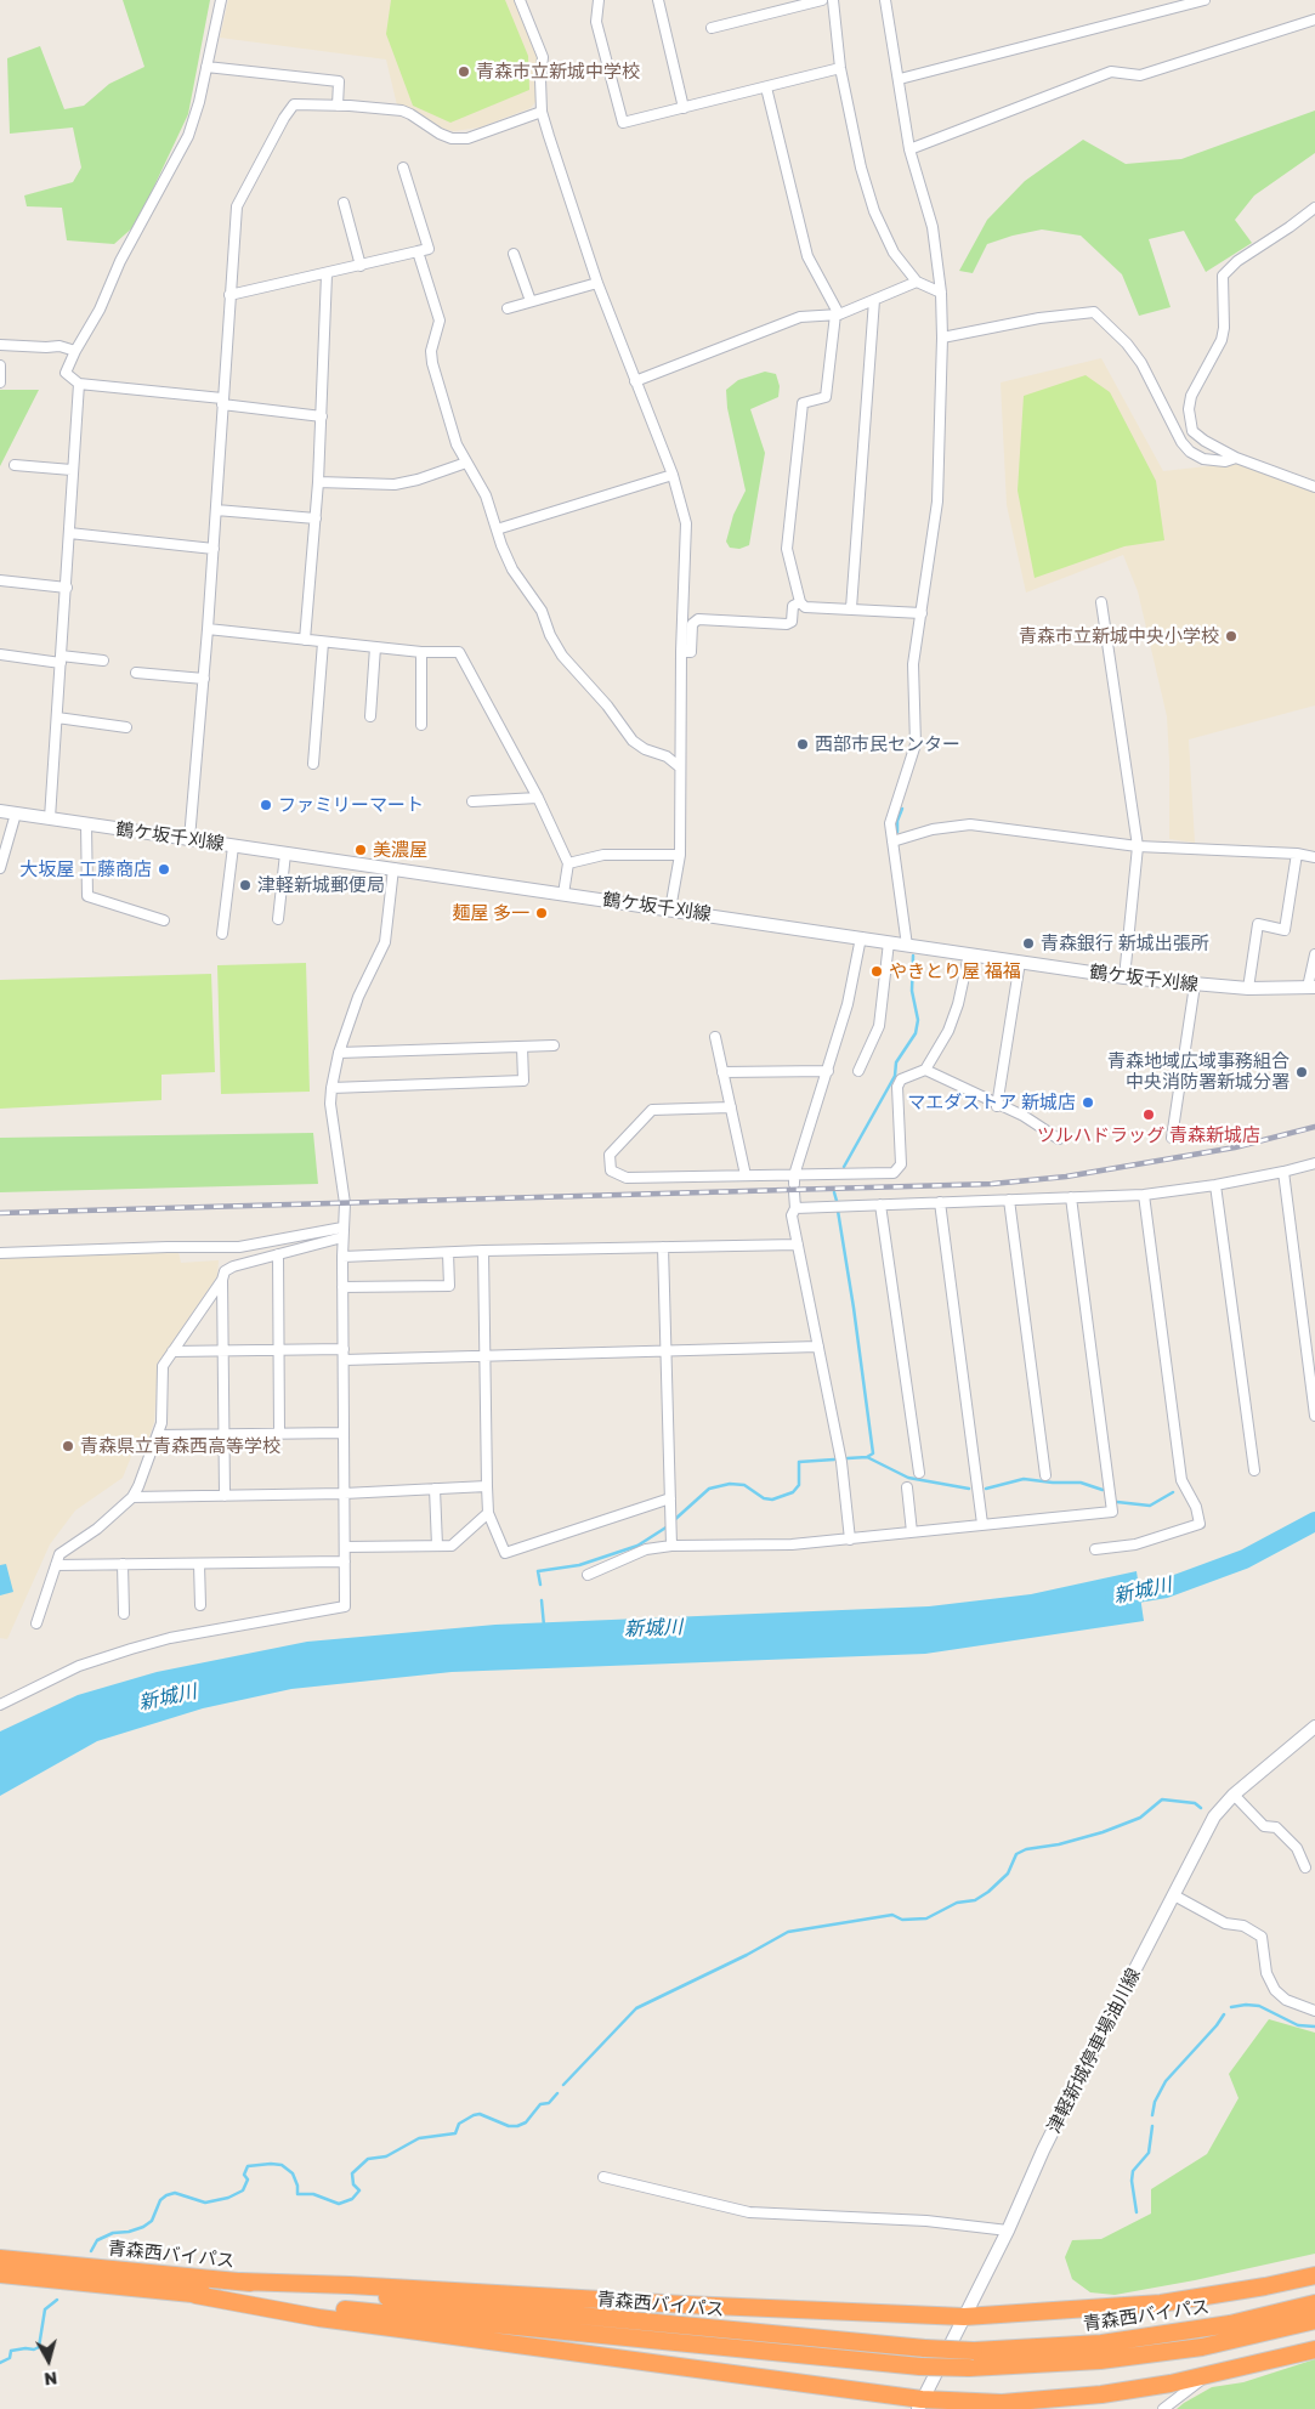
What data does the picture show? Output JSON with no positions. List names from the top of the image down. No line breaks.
{"streets":{"highway":["青森西バイパス"],"main road":["鶴ケ坂千刈線","津軽新城停車場油川線"]},"water":["新城川"],"places":["青森市立新城中学校","青森市立新城中央小学校","西部市民センター","ファミリーマート","美濃屋","大坂屋 工藤商店","津軽新城郵便局","麺屋 多一","青森銀行 新城出張所","やきとり屋 福福","青森地域広域事務組合 中央消防署新城分署","マエダストア 新城店","ツルハドラッグ 青森新城店","青森県立青森西高等学校"],"north":"bottom"}
